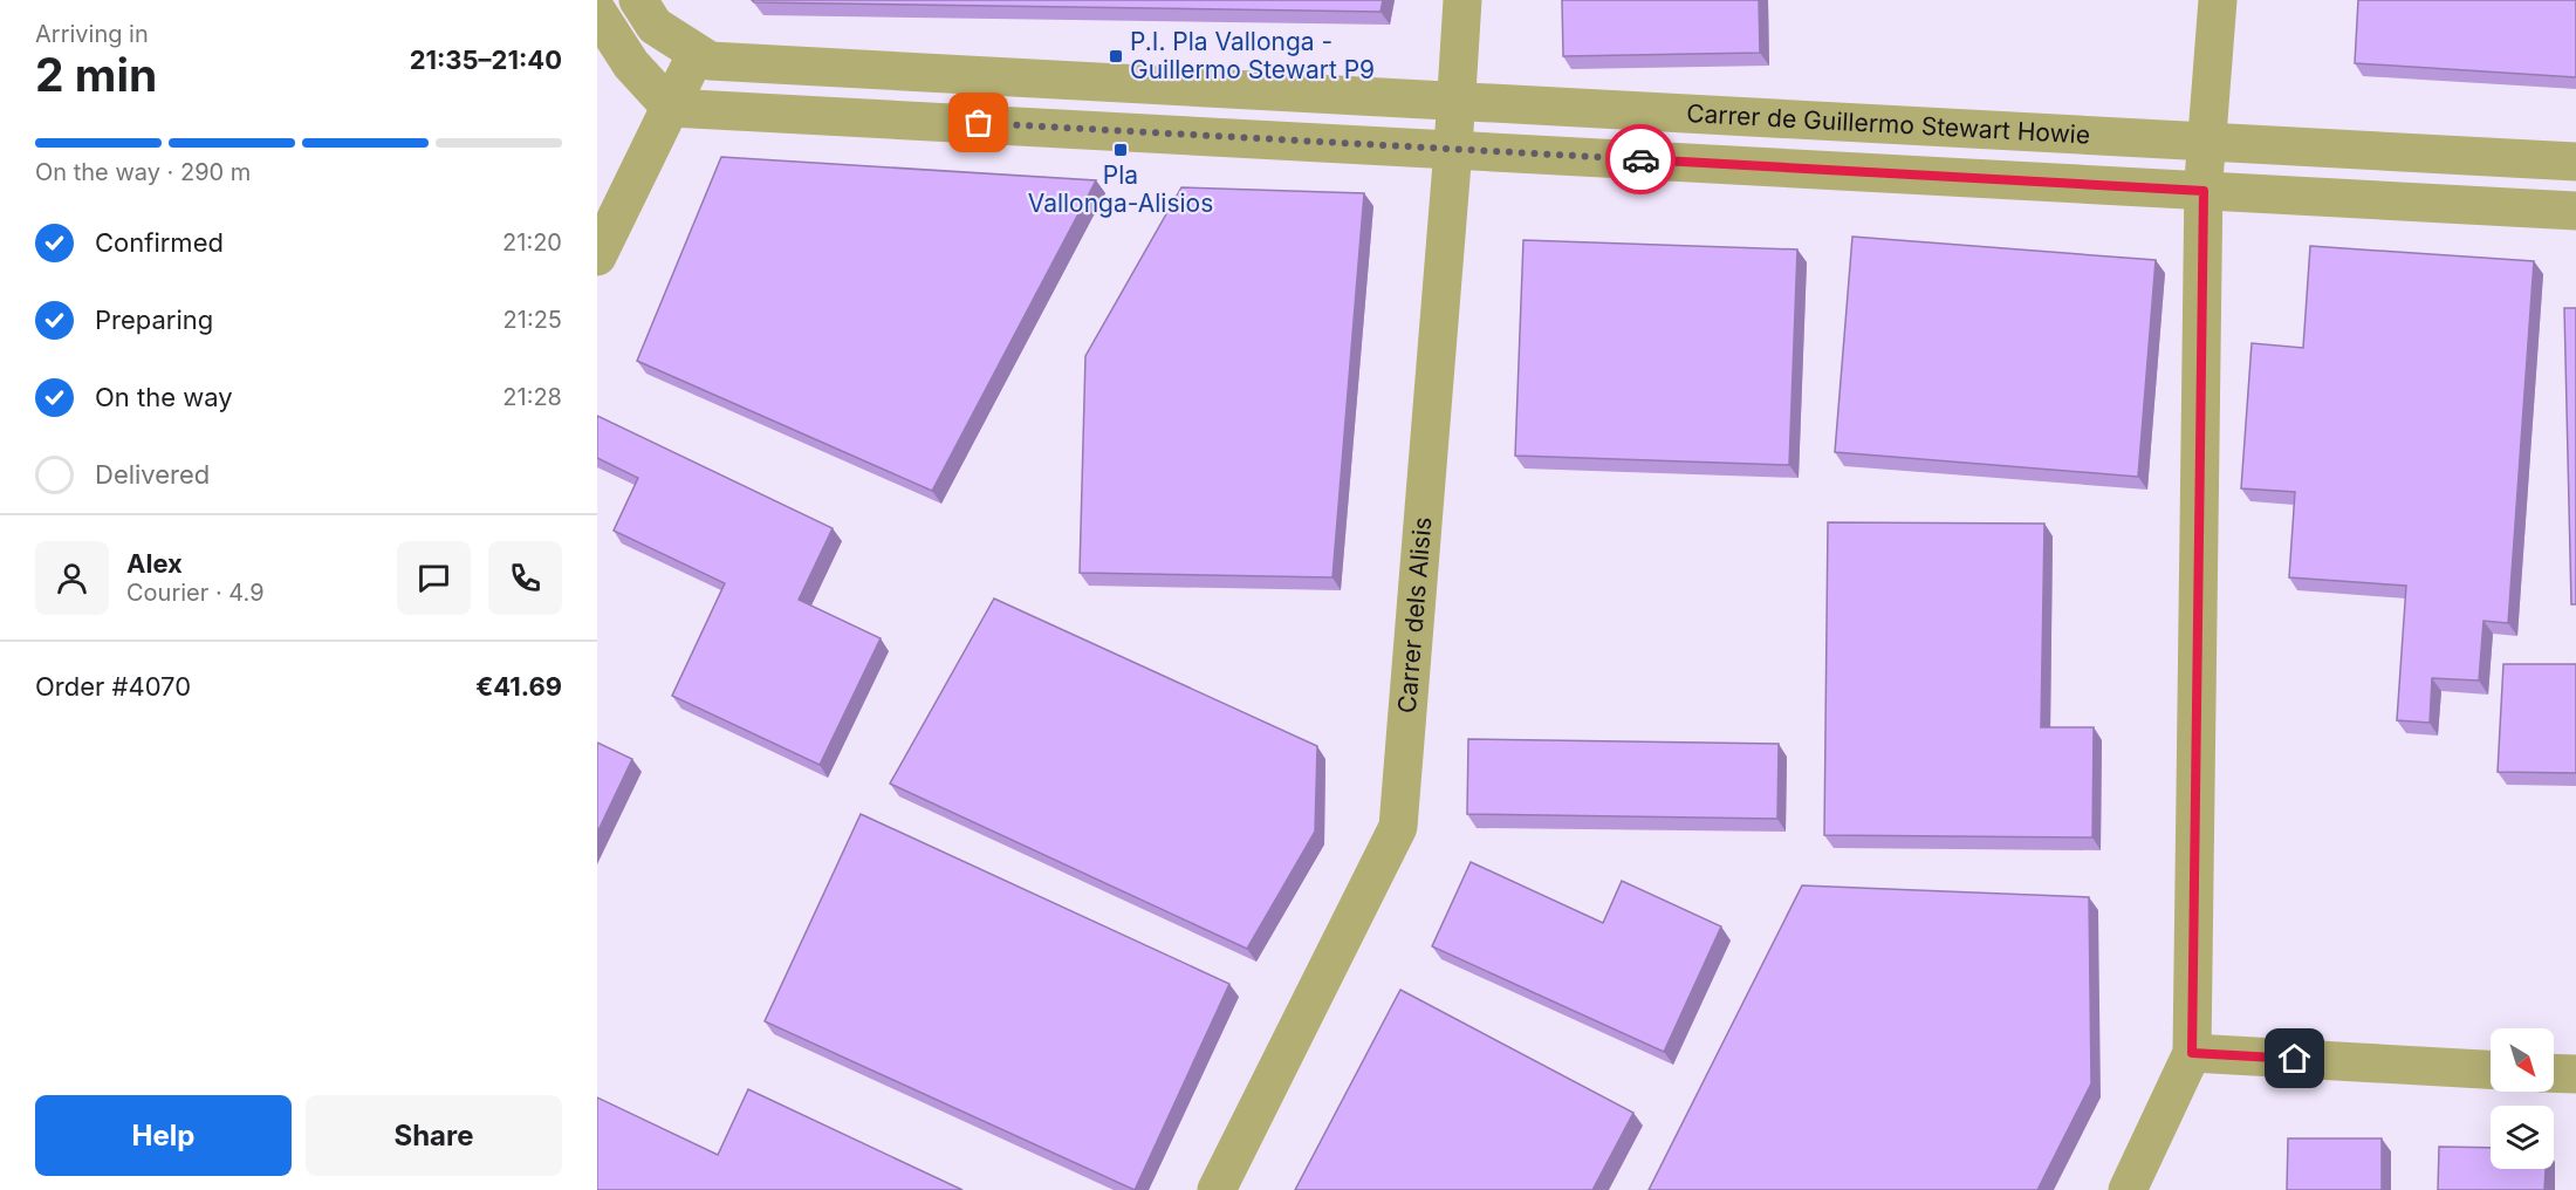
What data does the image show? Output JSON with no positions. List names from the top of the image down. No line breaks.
{"streets":{"street":["Carrer de Guillermo Stewart Howie","Carrer dels Alisis"]},"crossings":[["Carrer de Guillermo Stewart Howie","Carrer dels Alisis"]],"places":{"transit":["P.I. Pla Vallonga - Guillermo Stewart P9","Pla Vallonga-Alisios"]},"north":"bottom right","page":{"heading":["2 min","Arriving in","21:35–21:40"],"panel":["Alex","Courier · 4.9","Order #4070","€41.69"],"bar":"On the way · 290 m","list":[["Confirmed","21:20"],["Preparing","21:25"],["On the way","21:28"],"Delivered"],"buttons":["Help","Share"]}}
